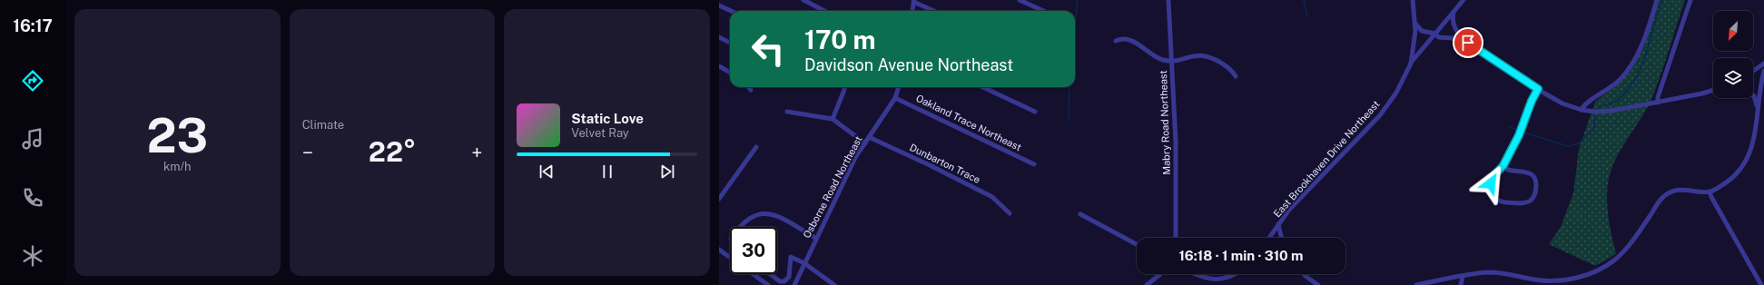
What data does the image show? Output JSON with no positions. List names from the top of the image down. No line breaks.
{"streets":{"street":["Oakland Trace Northeast","Mabry Road Northeast","East Brookhaven Drive Northeast","Dunbarton Trace","Osborne Road Northeast"]},"crossings":[["Oakland Trace Northeast","Osborne Road Northeast"],["Dunbarton Trace","Osborne Road Northeast"]],"north":"bottom left","page":{"tabs":"16:17","tile":[["23","km/h"],"Climate"],"turn":["170 m","Davidson Avenue Northeast"],"song":["Static Love","Velvet Ray"],"heat":["−","22°","+"],"limit":"30","trip":"16:18 · 1 min · 310 m"}}
